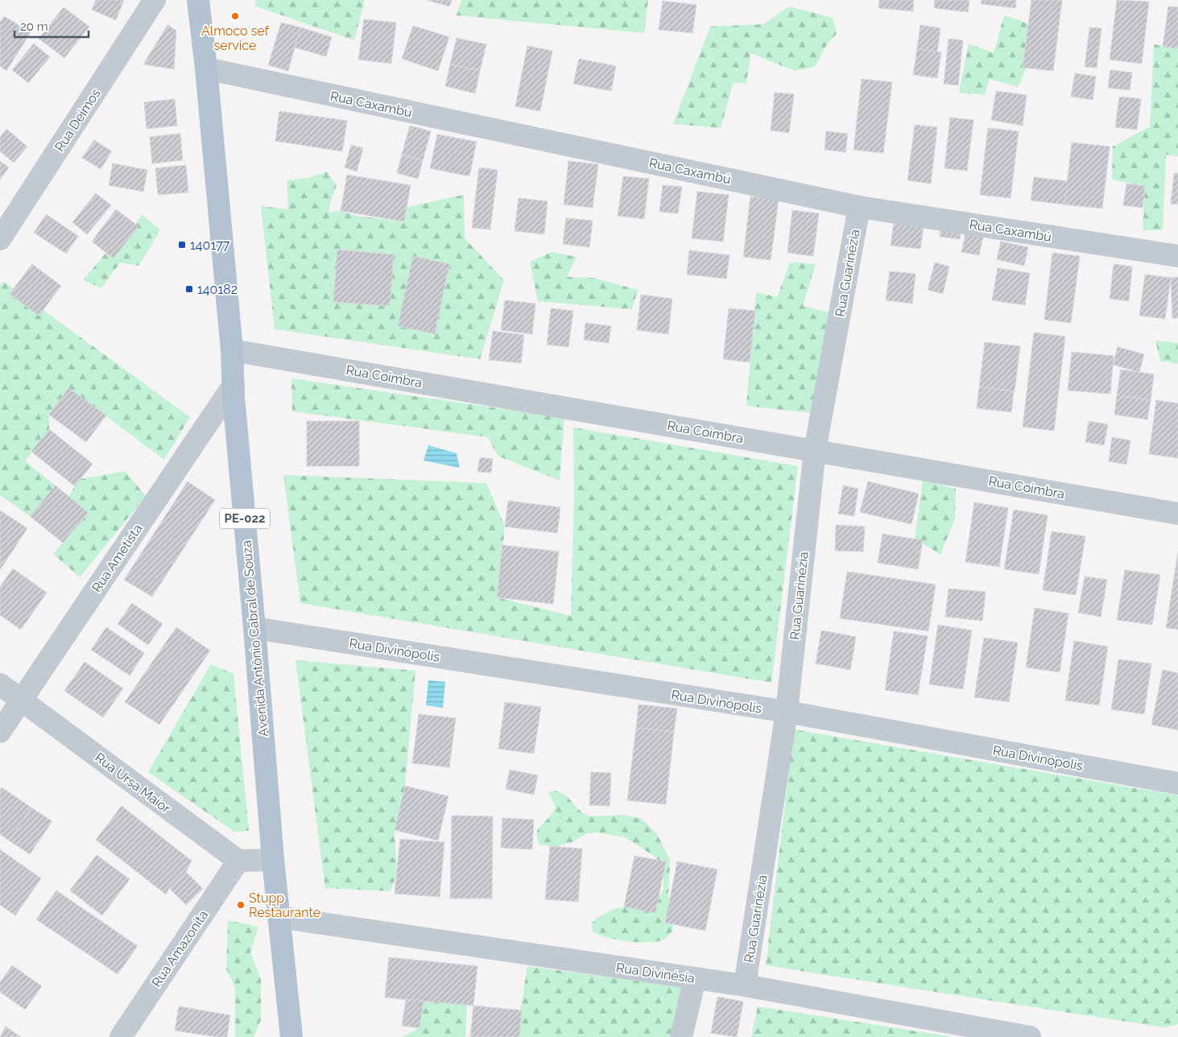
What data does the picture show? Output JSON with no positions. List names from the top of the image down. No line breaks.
{"streets":{"main road":["PE-022","Avenida Antônio Cabral de Souza"],"street":["Rua Caxambú","Rua Deimos","Rua Guarinézia","Rua Coimbra","Rua Ametista","Rua Divinópolis","Rua Ursa Maior","Rua Amazonita","Rua Divinésia"]},"crossings":[["Rua Caxambú","Rua Guarinézia"],["Rua Caxambú","Avenida Antônio Cabral de Souza"],["Rua Guarinézia","Rua Coimbra"],["Rua Guarinézia","Rua Divinópolis"],["Rua Guarinézia","Rua Divinésia"],["Rua Coimbra","Avenida Antônio Cabral de Souza"],["Rua Ametista","Avenida Antônio Cabral de Souza"],["Rua Ametista","Rua Ursa Maior"],["Avenida Antônio Cabral de Souza","Rua Divinópolis"],["Avenida Antônio Cabral de Souza","Rua Divinésia"],["Rua Ursa Maior","Rua Amazonita"]],"places":{"other":["Almoco sef service","Stupp Restaurante"],"transit":["140177","140182"]},"scale_bar":"20 m"}
